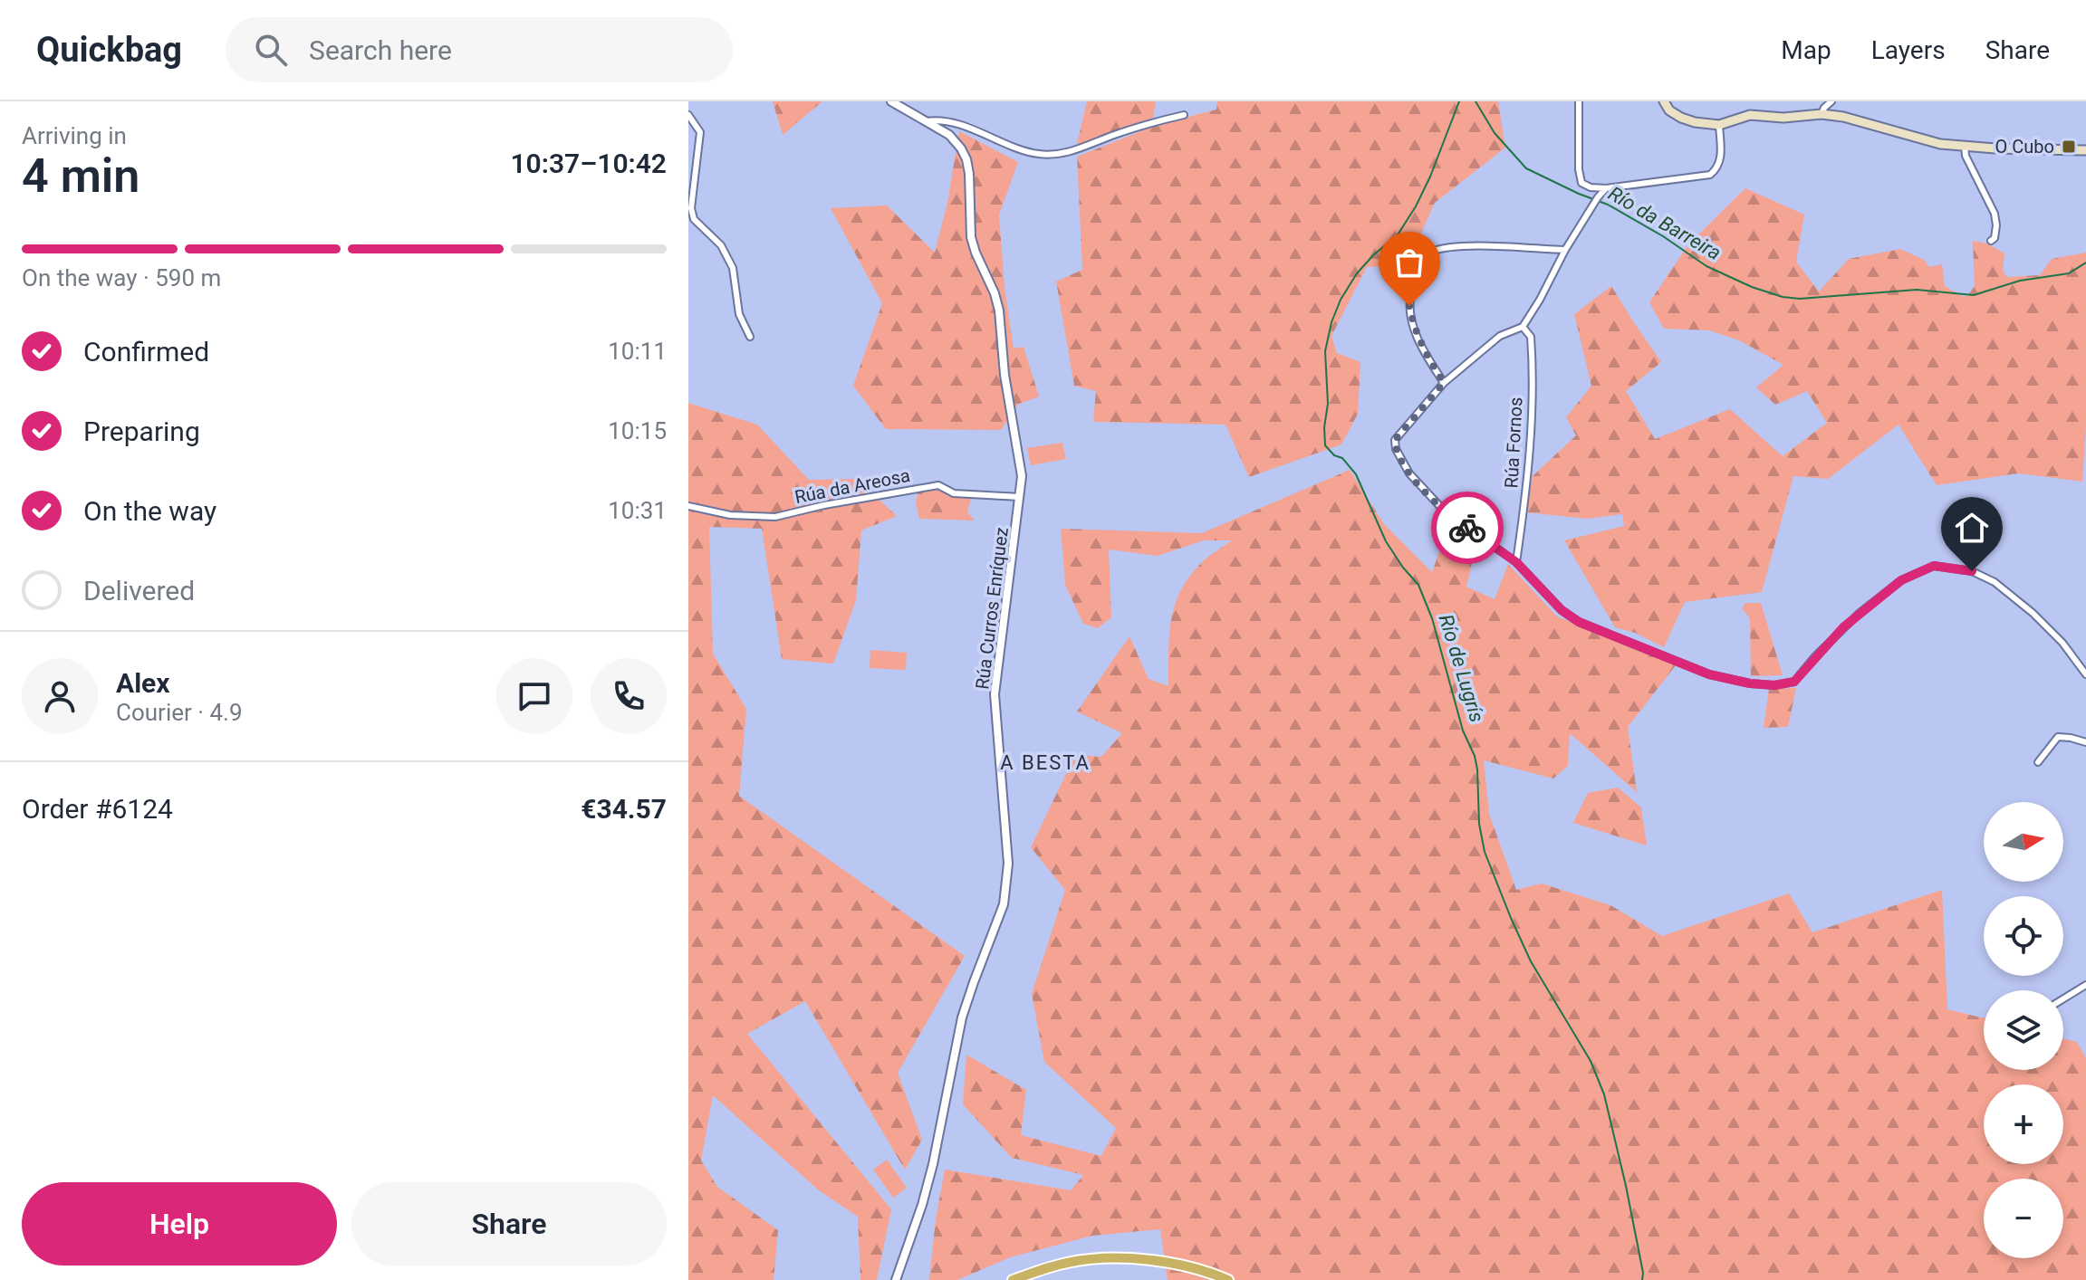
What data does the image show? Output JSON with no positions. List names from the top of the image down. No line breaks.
{"streets":{"street":["Rúa Fornos","Rúa da Areosa","Rúa Curros Enríquez"]},"crossings":[["Rúa da Areosa","Rúa Curros Enríquez"]],"districts":["A BESTA"],"water":["Río da Barreira","Río de Lugrís"],"places":{"transit":["O Cubo"]},"north":"right","page":{"header":"Quickbag","search":"Search here","nav":["Map","Layers","Share"],"heading":["4 min","Arriving in","10:37–10:42"],"panel":["Alex","Courier · 4.9","Order #6124","€34.57"],"bar":"On the way · 590 m","list":[["Confirmed","10:11"],["Preparing","10:15"],["On the way","10:31"],"Delivered"],"map_buttons":["+","−"],"buttons":["Help","Share"]}}
